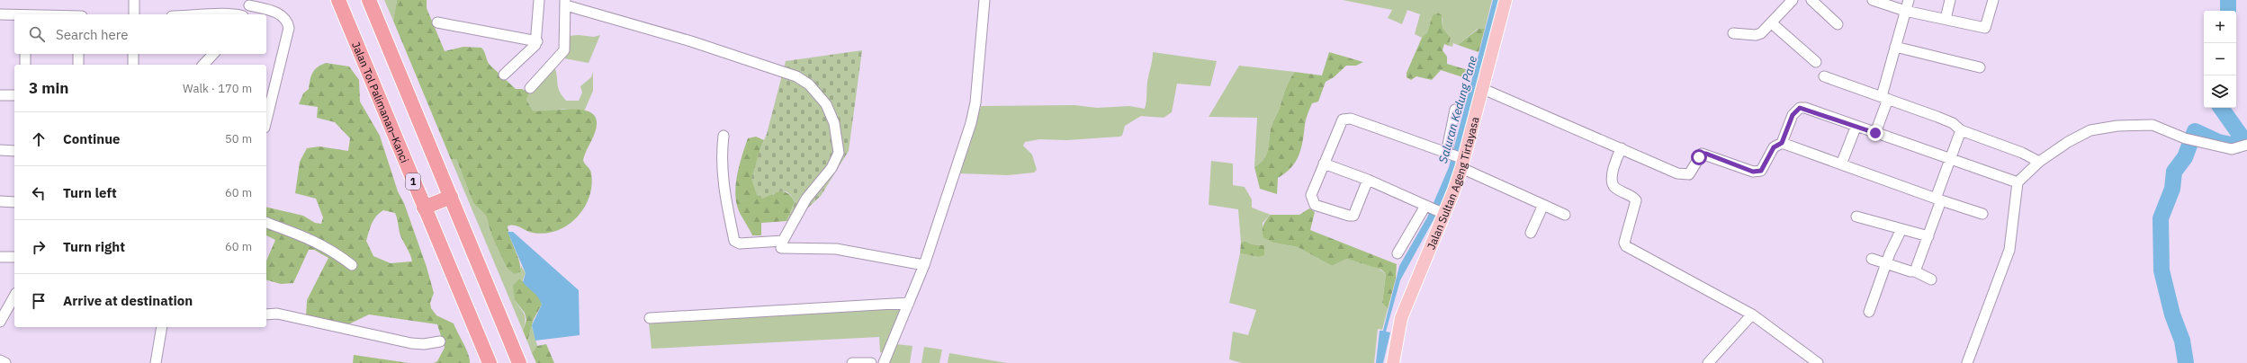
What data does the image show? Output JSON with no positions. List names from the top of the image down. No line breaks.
{"streets":{"highway":["Jalan Tol Palimanan–Kanci","1"],"main road":["Jalan Sultan Ageng Tirtayasa"]},"water":["Saluran Kedung Pane"],"page":{"map_buttons":["+","−"],"search":"Search here","heading":["3 min","Walk · 170 m"],"list":[["Continue","50 m"],["Turn left","60 m"],["Turn right","60 m"],"Arrive at destination"]}}
